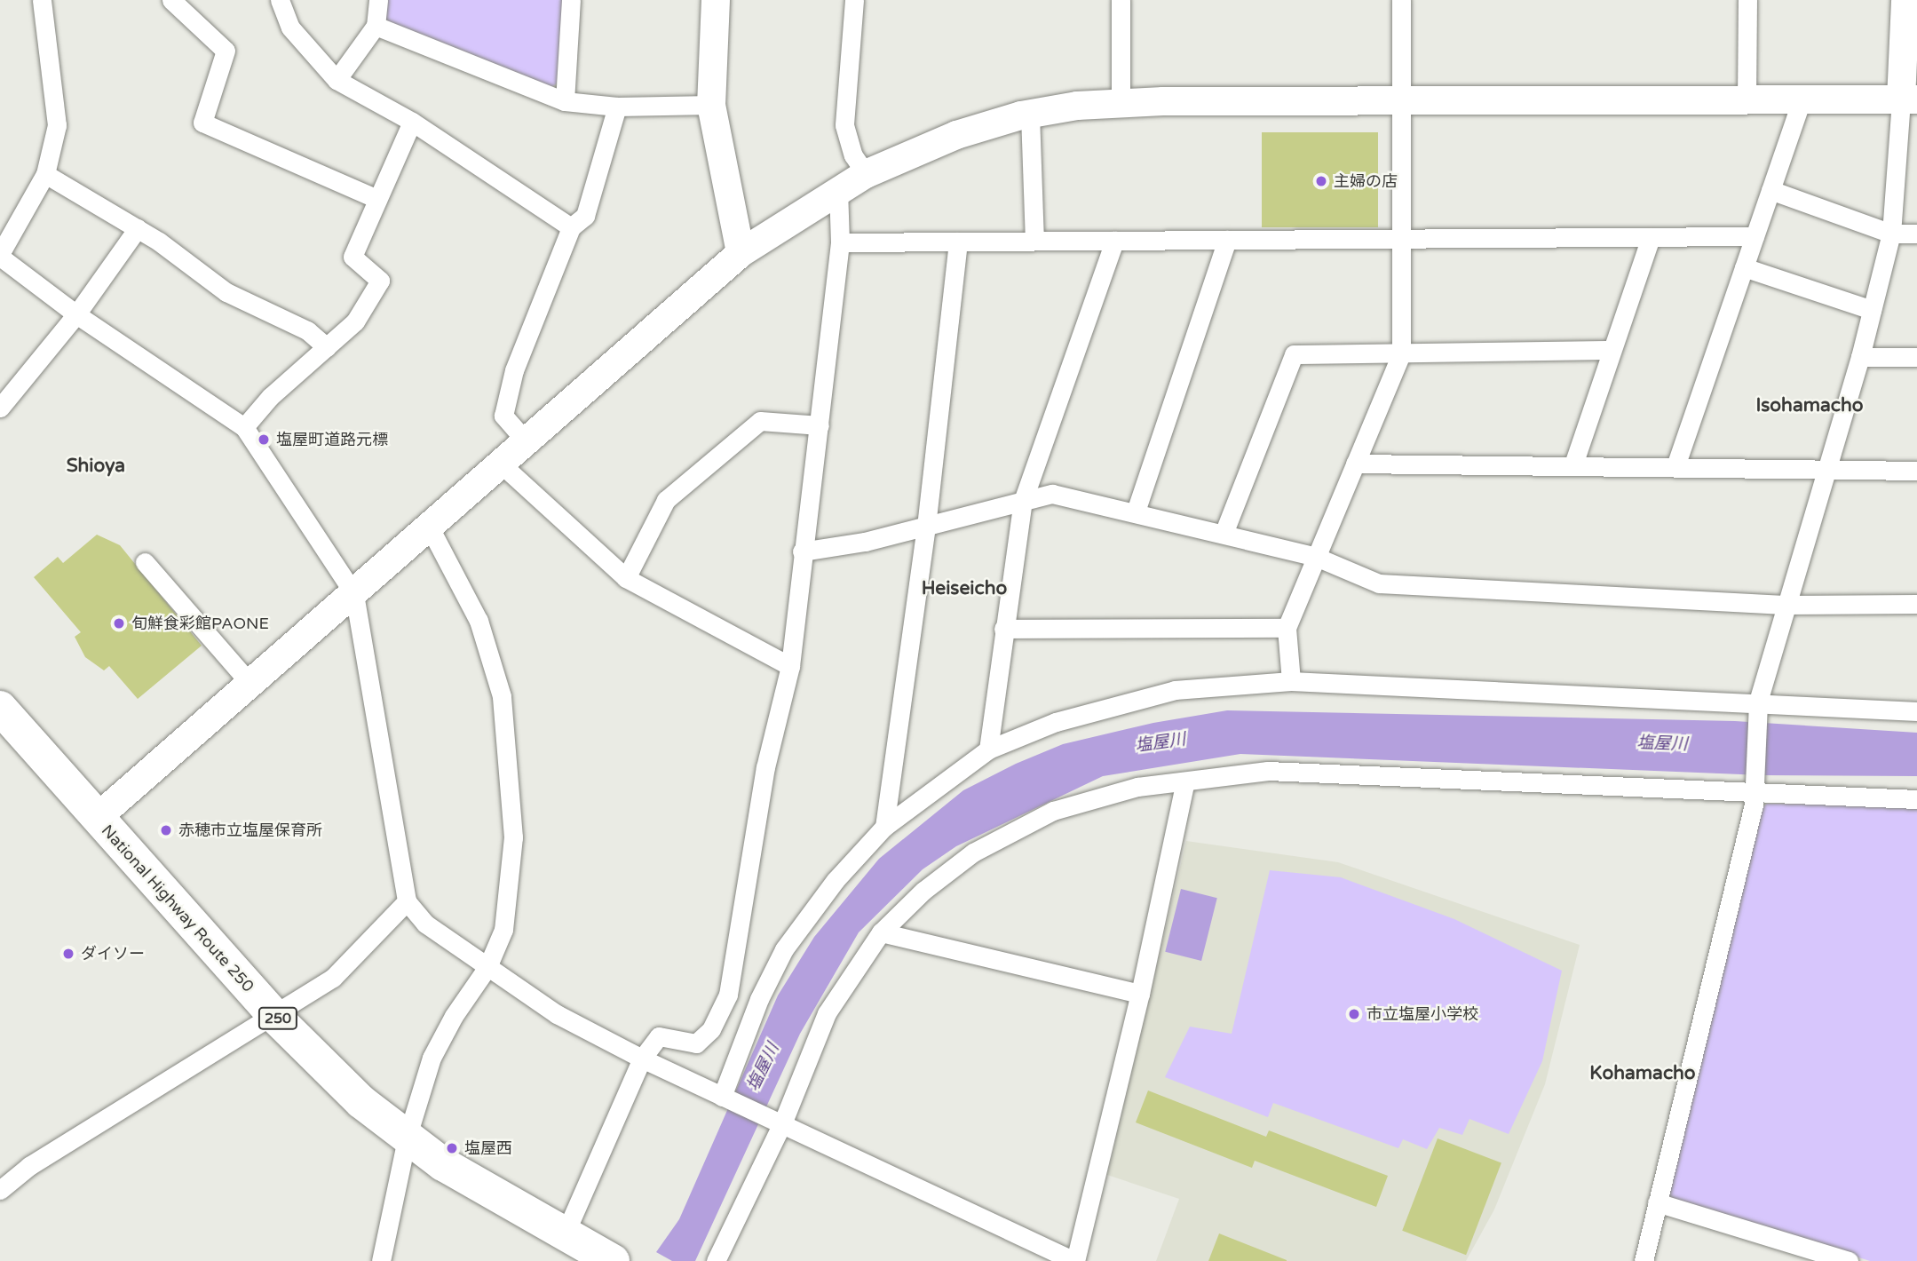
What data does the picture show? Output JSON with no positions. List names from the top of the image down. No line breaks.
{"streets":{"highway":["National Highway Route 250","250"]},"districts":["Isohamacho","Shioya","Heiseicho","Kohamacho"],"water":["塩屋川"],"places":["主婦の店","塩屋町道路元標","旬鮮食彩館PAONE","赤穂市立塩屋保育所","ダイソー","市立塩屋小学校","塩屋西"]}
